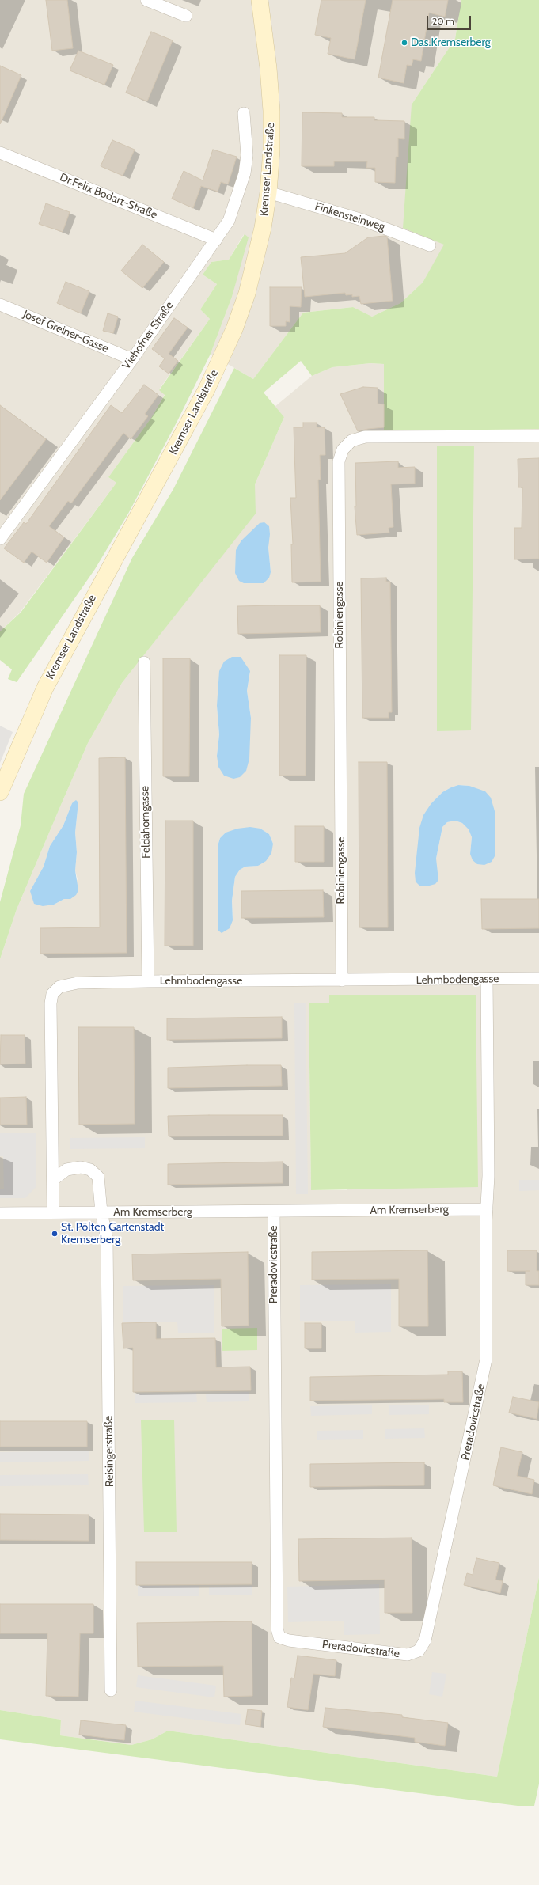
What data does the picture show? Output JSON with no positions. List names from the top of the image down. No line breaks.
{"streets":{"main road":["Kremser Landstraße"],"street":["Dr.Felix Bodart-Straße","Finkensteinweg","Josef Greiner-Gasse","Viehofner Straße","Robiniengasse","Feldahorngasse","Lehmbodengasse","Am Kremserberg","Preradovicstraße","Reisingerstraße"]},"crossings":[["Kremser Landstraße","Finkensteinweg"],["Dr.Felix Bodart-Straße","Viehofner Straße"],["Josef Greiner-Gasse","Viehofner Straße"],["Robiniengasse","Lehmbodengasse"],["Feldahorngasse","Lehmbodengasse"],["Lehmbodengasse","Am Kremserberg"],["Am Kremserberg","Preradovicstraße"],["Am Kremserberg","Reisingerstraße"]],"places":["Das.Kremserberg","St. Pölten Gartenstadt Kremserberg"],"scale_bar":"20 m"}
